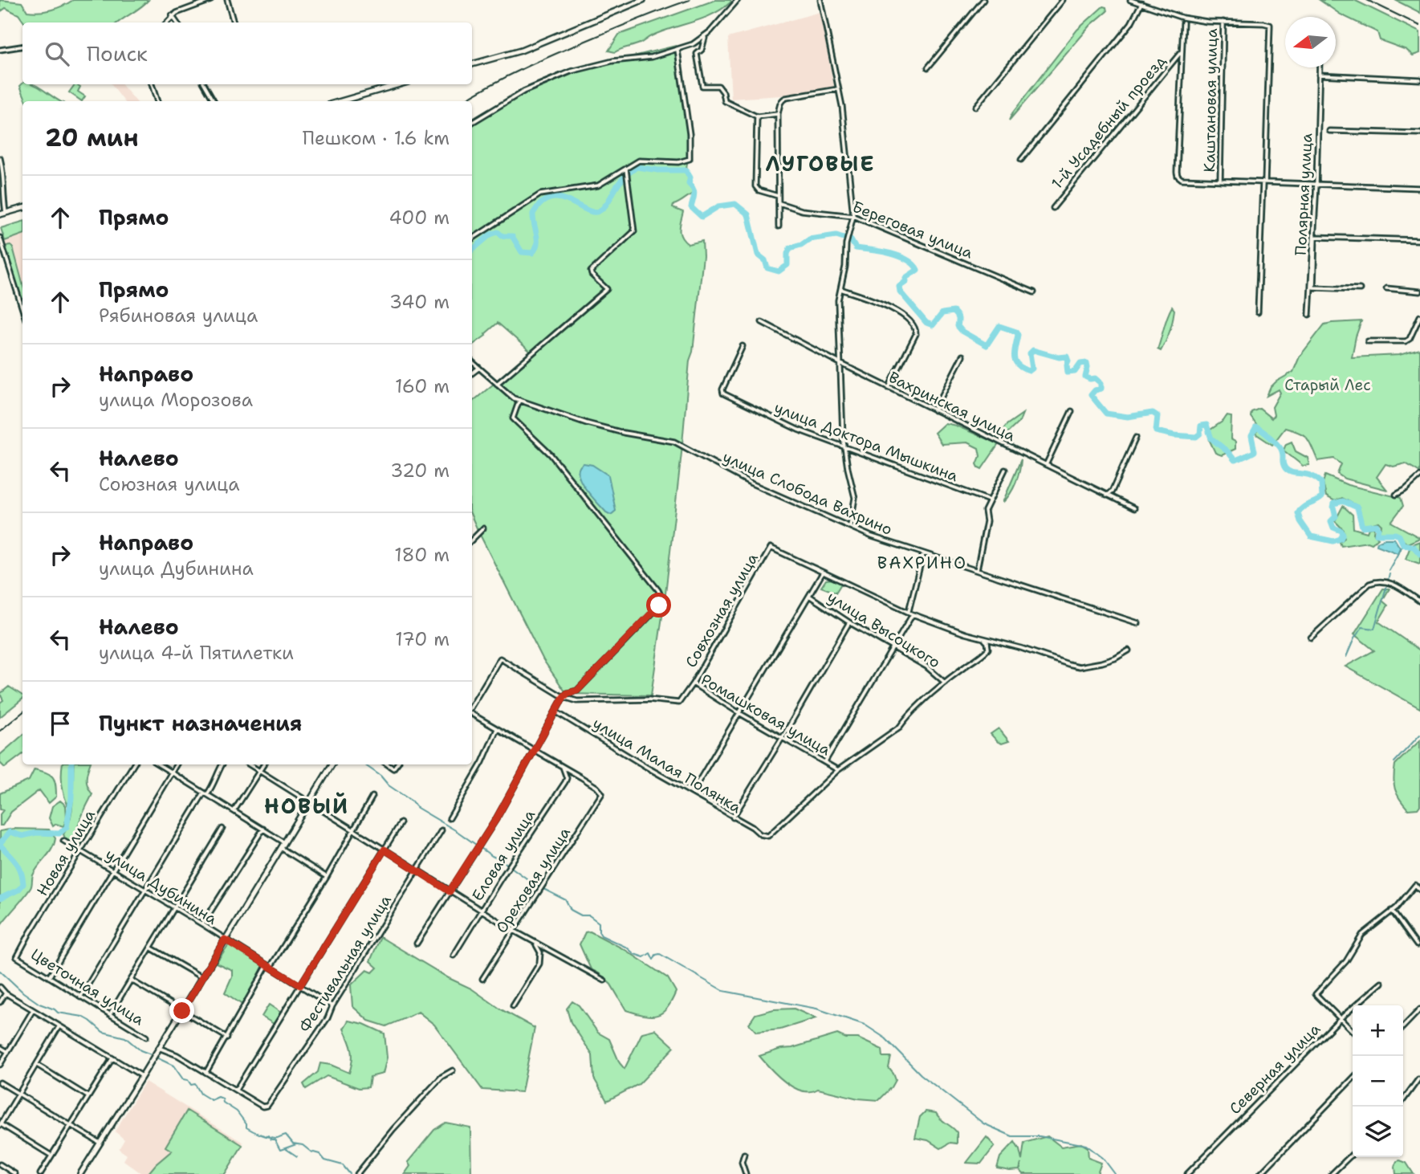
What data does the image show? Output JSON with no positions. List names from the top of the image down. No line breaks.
{"streets":{"street":["Каштановая улица","1-й Усадебный проезд","Полярная улица","Береговая улица","Вахринская улица","улица Доктора Мышкина","улица Слобода Вахрино","Совхозная улица","улица Высоцкого","Ромашковая улица","улица Малая Полянка","Новая улица","Еловая улица","Ореховая улица","улица Дубинина","Фестивальная улица","Цветочная улица","Северная улица"]},"crossings":[["Совхозная улица","Ромашковая улица"],["Ромашковая улица","улица Малая Полянка"],["Новая улица","улица Дубинина"],["Новая улица","Цветочная улица"],["Еловая улица","Ореховая улица"],["улица Дубинина","Фестивальная улица"]],"districts":["ЛУГОВЫЕ","ВАХРИНО","НОВЫЙ"],"parks":["Старый Лес"],"north":"left","page":{"search":"Поиск","heading":["20 мин","Пешком · 1.6 km"],"list":[["Прямо","400 m"],["Прямо","Рябиновая улица","340 m"],["Направо","улица Морозова","160 m"],["Налево","Союзная улица","320 m"],["Направо","улица Дубинина","180 m"],["Налево","улица 4-й Пятилетки","170 m"],"Пункт назначения"],"map_buttons":["+","−"]}}
